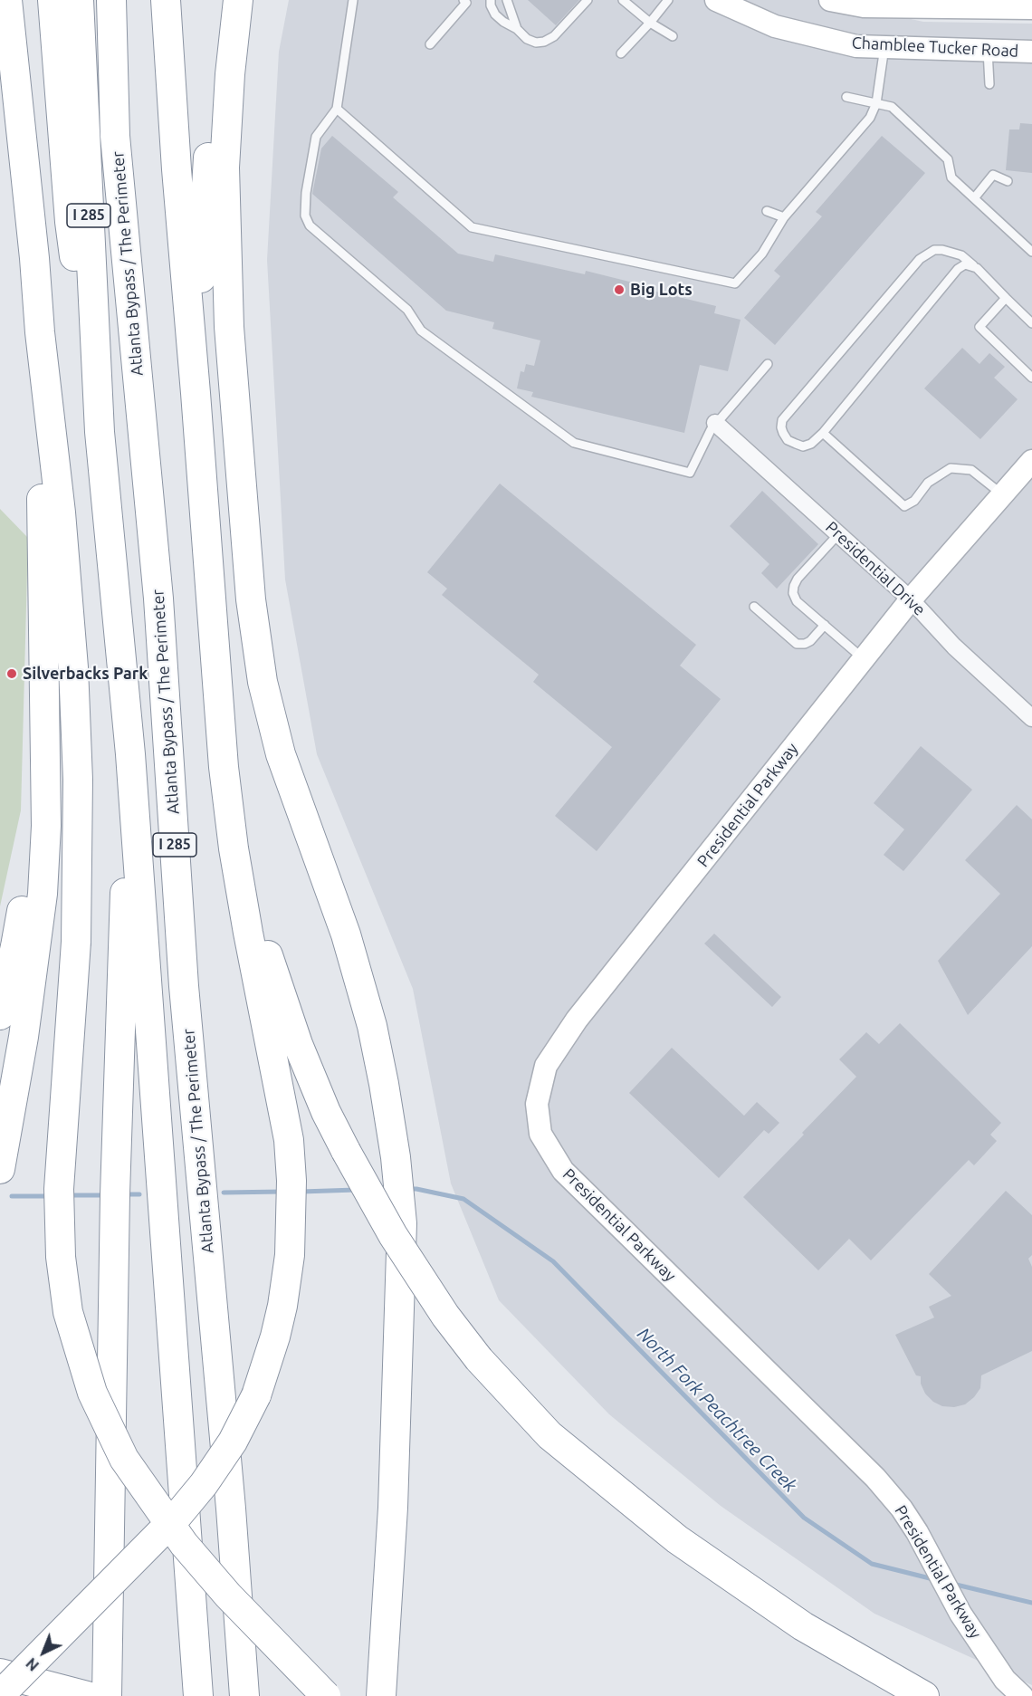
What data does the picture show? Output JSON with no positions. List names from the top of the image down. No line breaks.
{"streets":{"highway":["I 285","Atlanta Bypass / The Perimeter"],"street":["Chamblee Tucker Road","Presidential Drive","Presidential Parkway"]},"crossings":[["Presidential Drive","Presidential Parkway"]],"water":["North Fork Peachtree Creek"],"places":["Big Lots","Silverbacks Park"],"north":"bottom left"}
